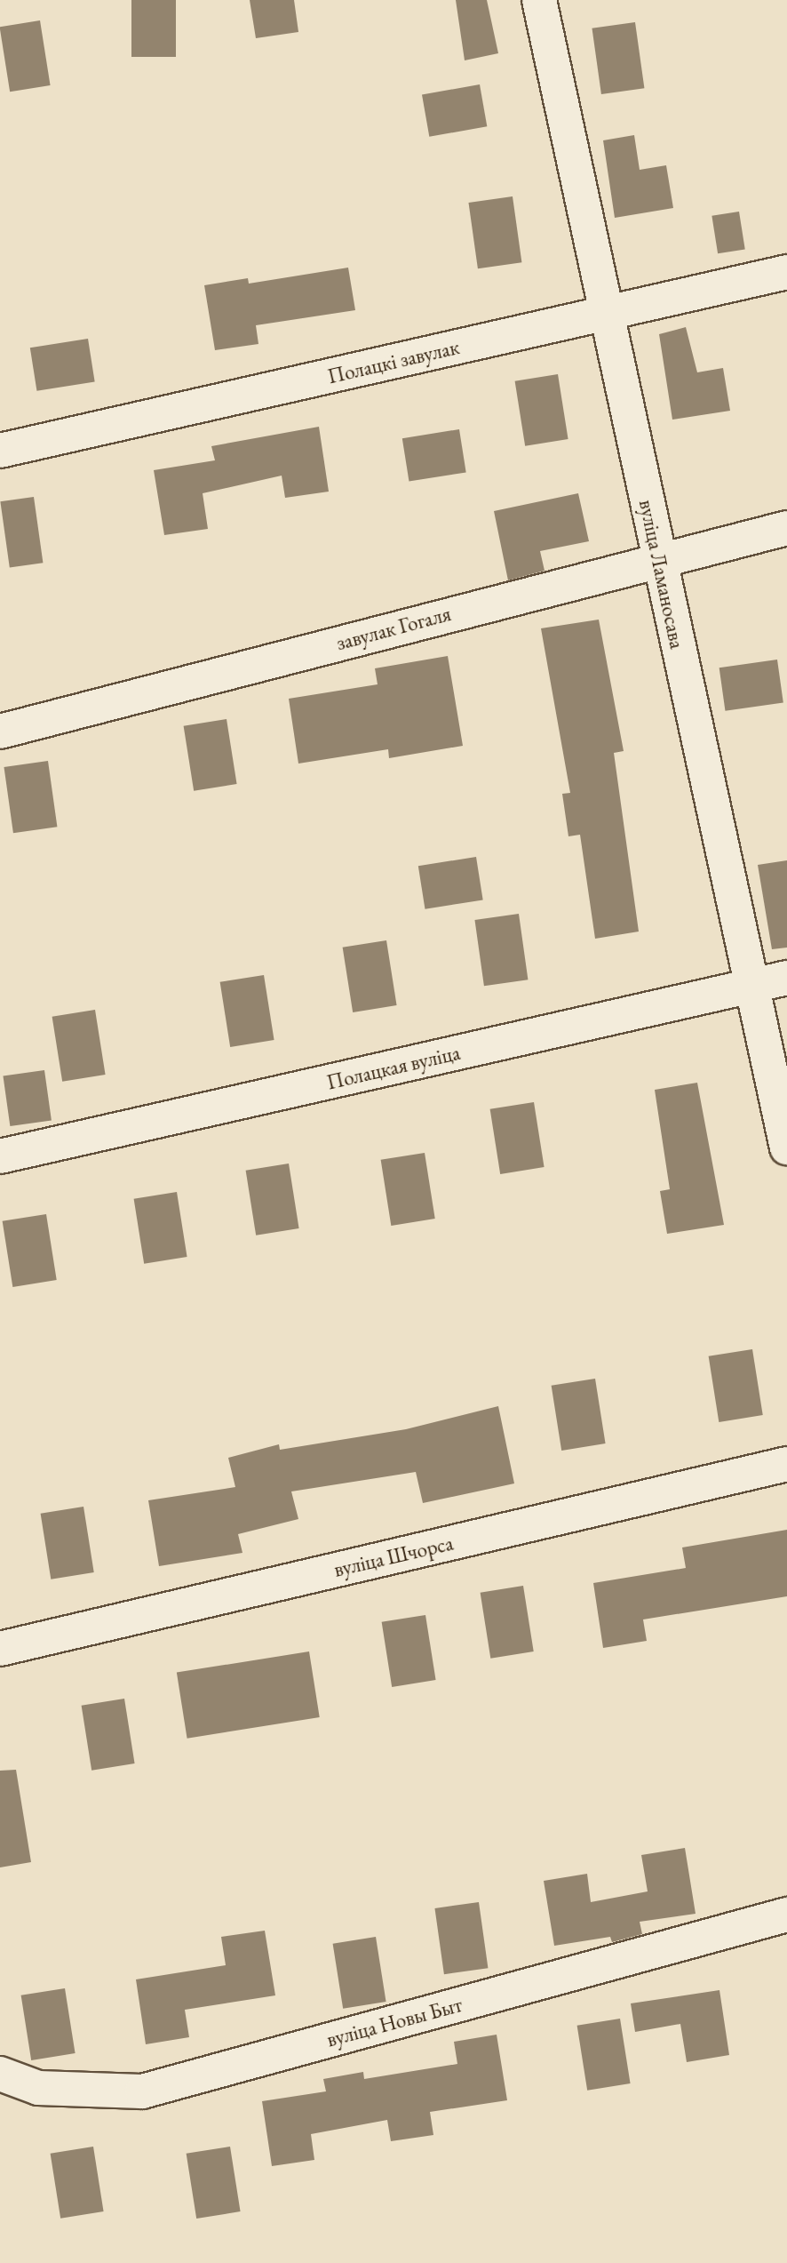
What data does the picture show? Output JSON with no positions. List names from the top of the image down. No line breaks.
{"streets":{"street":["Полацкі завулак","вуліца Ламаносава","завулак Гогаля","Полацкая вуліца","вуліца Шчорса","вуліца Новы Быт"]},"crossings":[["Полацкі завулак","вуліца Ламаносава"],["вуліца Ламаносава","завулак Гогаля"],["вуліца Ламаносава","Полацкая вуліца"]]}
